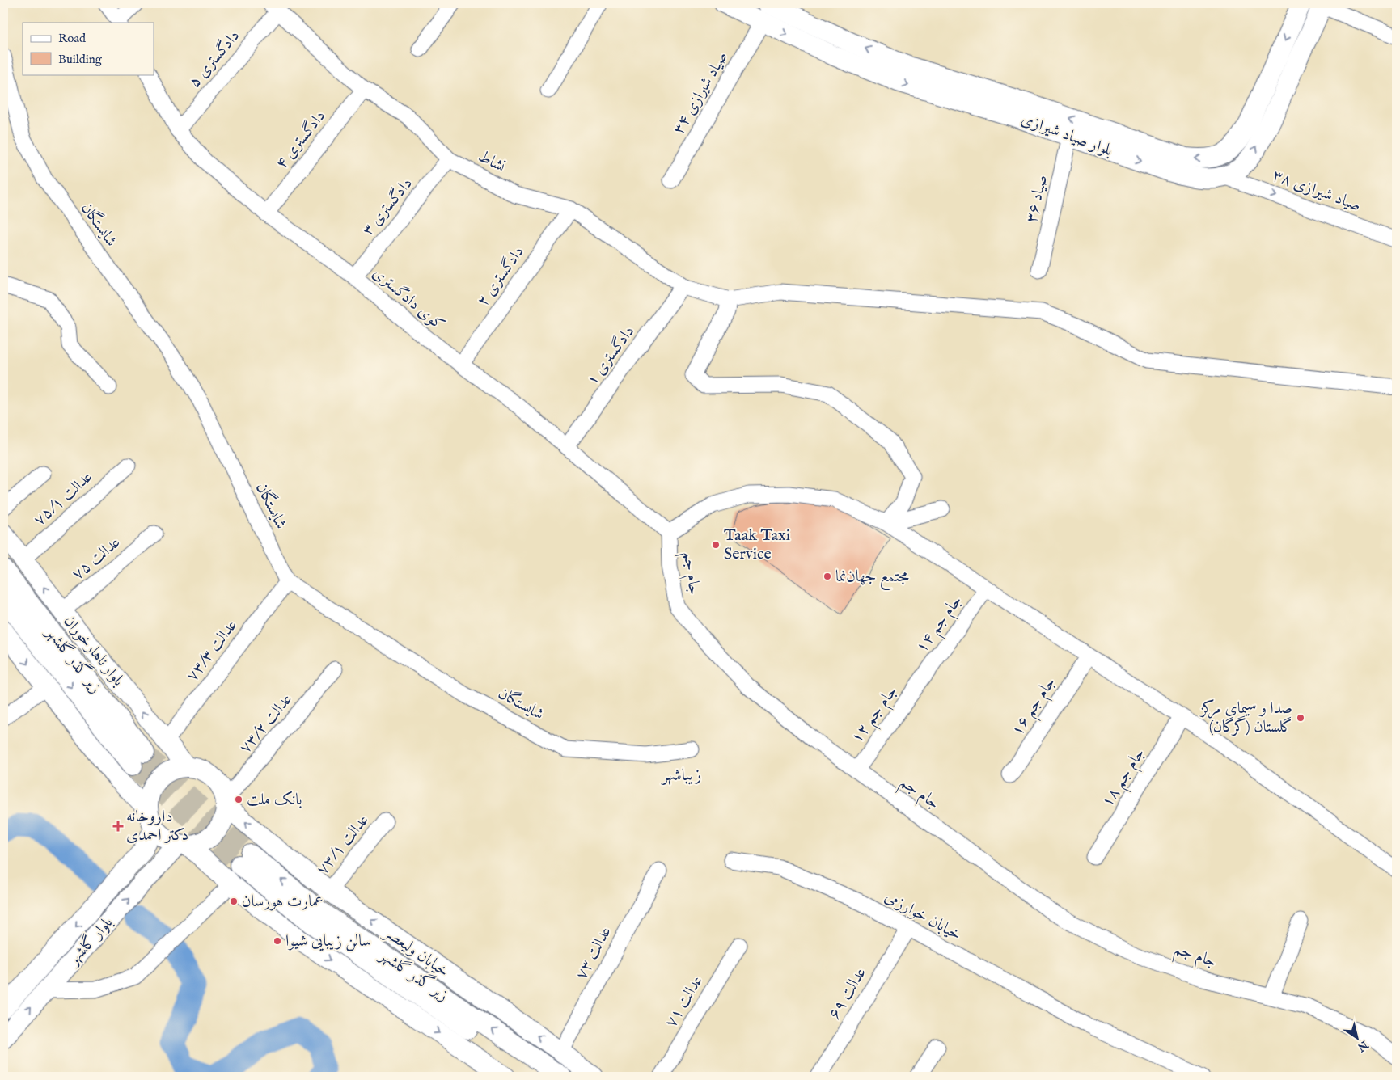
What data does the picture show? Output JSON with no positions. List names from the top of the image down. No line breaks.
{"streets":{"main road":["بلوار صیاد شیرازی","بلوار ناهارخوران","زیر گذر گلشهر","بلوار گلشهر","خیابان ولیعصر"],"street":["دادگستری ۵","صیاد شیرازی ۳۴","دادگستری ۴","نشاط","صیاد شیرازی ۳۸","صیاد ۳۶","دادگستری ۳","شایستگان","دادگستری ۲","کوی دادگستری","دادگستری ۱","۷۵/۱ عدالت","۷۵ عدالت","جام جم","۱۴ جام جم","۷۳/۳ عدالت","۱۶ جام جم","۱۲ جام جم","عدالت ۷۳/۲","۱۸ جام جم","عدالت ۷۳/۱","خیابان خوارزمی","عدالت ۷۳","عدالت ۶۹","عدالت ۷۱"]},"crossings":[["دادگستری ۵","نشاط"],["دادگستری ۵","کوی دادگستری"],["صیاد شیرازی ۳۴","بلوار صیاد شیرازی"],["بلوار صیاد شیرازی","صیاد شیرازی ۳۸"],["بلوار صیاد شیرازی","صیاد ۳۶"],["دادگستری ۴","نشاط"],["دادگستری ۴","کوی دادگستری"],["نشاط","دادگستری ۳"],["نشاط","دادگستری ۲"],["نشاط","دادگستری ۱"],["دادگستری ۳","کوی دادگستری"],["شایستگان","۷۳/۳ عدالت"],["دادگستری ۲","کوی دادگستری"],["کوی دادگستری","دادگستری ۱"],["کوی دادگستری","جام جم"],["۷۵/۱ عدالت","بلوار ناهارخوران"],["۷۵ عدالت","بلوار ناهارخوران"],["جام جم","۱۴ جام جم"],["جام جم","۱۶ جام جم"],["جام جم","۱۲ جام جم"],["جام جم","۱۸ جام جم"],["۱۴ جام جم","۱۲ جام جم"],["بلوار ناهارخوران","۷۳/۳ عدالت"],["بلوار ناهارخوران","عدالت ۷۳/۲"],["بلوار ناهارخوران","بلوار گلشهر"],["بلوار ناهارخوران","خیابان ولیعصر"],["عدالت ۷۳/۲","بلوار گلشهر"],["عدالت ۷۳/۲","خیابان ولیعصر"],["عدالت ۷۳/۱","خیابان ولیعصر"],["خیابان خوارزمی","عدالت ۶۹"],["بلوار گلشهر","خیابان ولیعصر"],["خیابان ولیعصر","عدالت ۷۳"]],"one_way":["صیاد شیرازی ۳۸"],"districts":["زیباشهر"],"places":{"other":["Taak Taxi Service","مجتمع جهان‌نما","صدا و سیمای مرکز گلستان (گرگان)","بانک ملت","عمارت هورسان","سالن زیبایی شیوا"],"health":["داروخانه دکتر احمدی"]},"legend":["Road","Building"],"north":"bottom right"}
